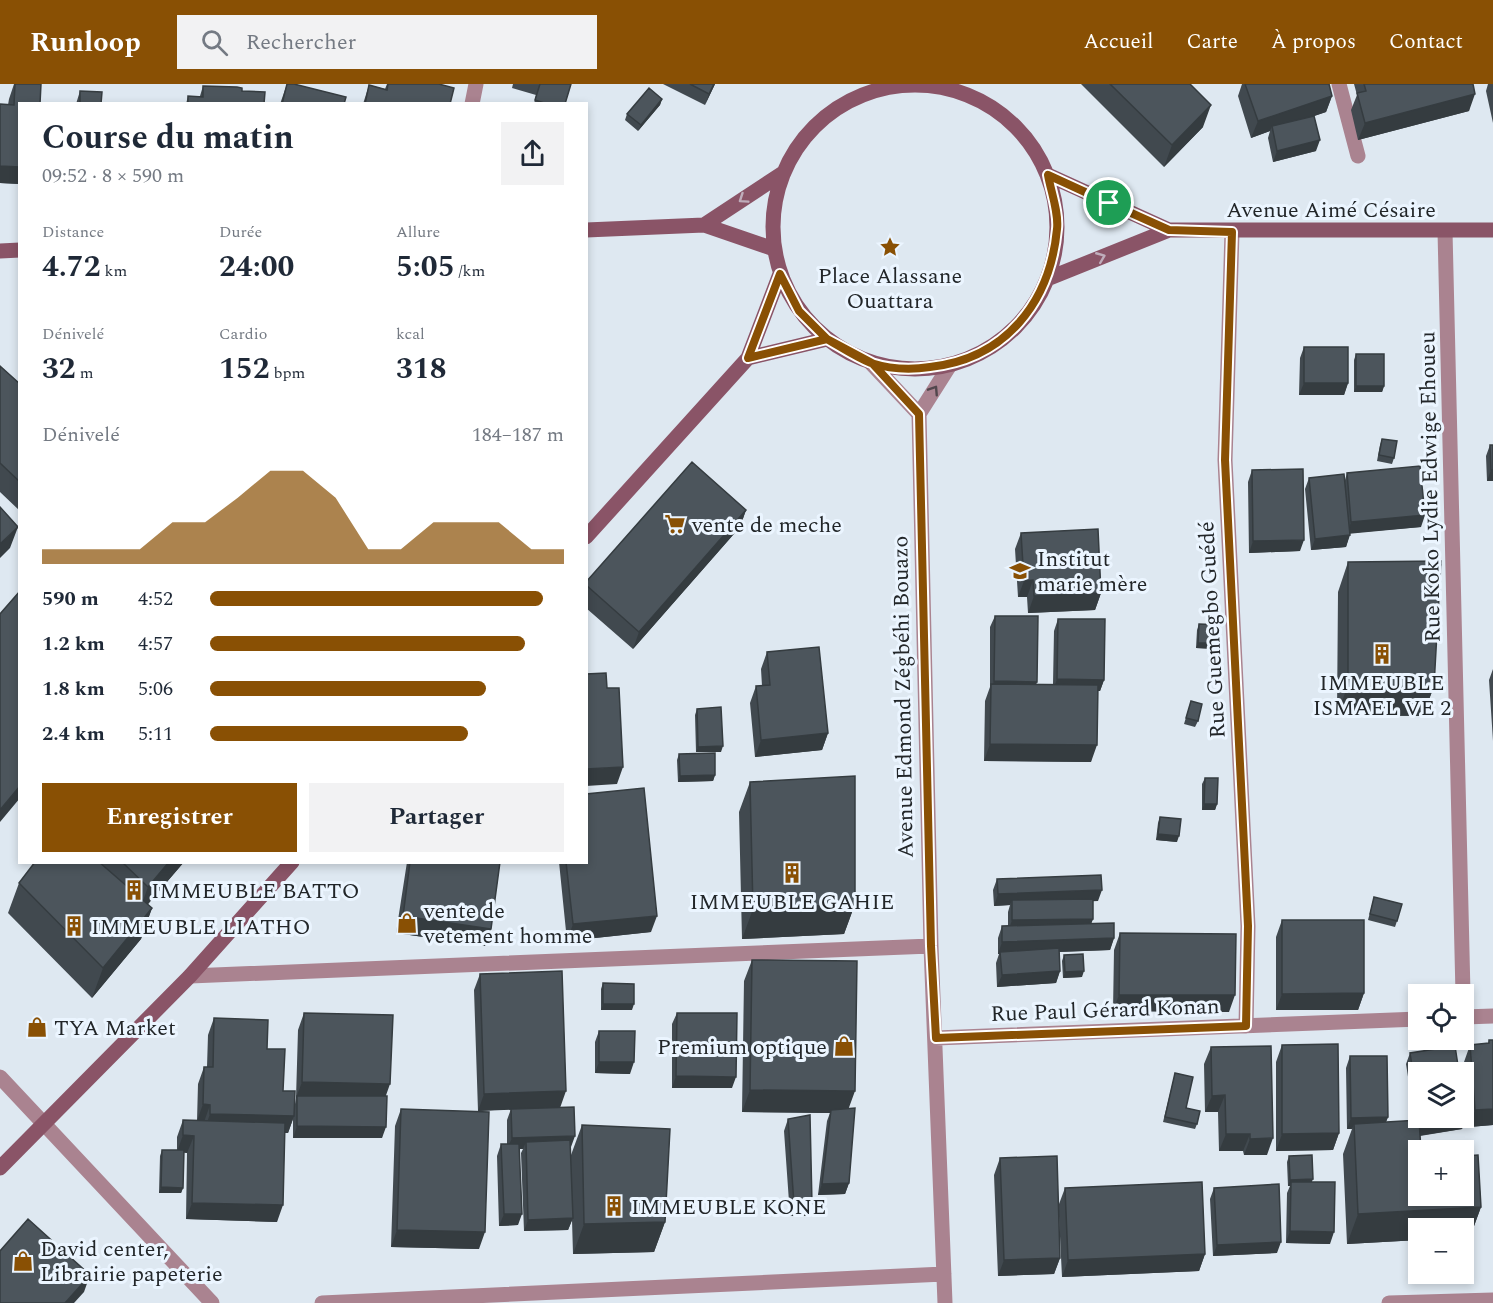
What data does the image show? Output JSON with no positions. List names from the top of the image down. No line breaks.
{"streets":{"street":["Avenue Aimé Césaire","Rue Koko Lydie Edwige Ehoueu","Rue Guemegbo Guédé","Avenue Edmond Zégbéhi Bouazo","Rue Paul Gérard Konan"]},"crossings":[["Avenue Aimé Césaire","Rue Koko Lydie Edwige Ehoueu"],["Avenue Aimé Césaire","Rue Guemegbo Guédé"],["Rue Guemegbo Guédé","Rue Paul Gérard Konan"],["Avenue Edmond Zégbéhi Bouazo","Rue Paul Gérard Konan"]],"places":{"place":["Place Alassane Ouattara"],"supermarket":["vente de meche"],"school or university":["Institut marie mère"],"building":["IMMEUBLE ISMAEL VE 2","IMMEUBLE GAHIE","IMMEUBLE BATTO","IMMEUBLE LIATHO","IMMEUBLE KONE"],"shop":["vente de vetement homme","TYA Market","Premium optique","David center, Librairie papeterie"]},"page":{"header":"Runloop","search":"Rechercher","nav":["Accueil","Carte","À propos","Contact"],"heading":["Course du matin","09:52 · 8 × 590 m"],"stats":[["Distance","4.72 km"],["Durée","24:00"],["Allure","5:05 /km"],["Dénivelé","32 m"],["Cardio","152 bpm"],["kcal","318"]],"chart":["Dénivelé","184–187 m"],"list":[{"name":"590 m","note":"4:52"},{"name":"1.2 km","note":"4:57"},{"name":"1.8 km","note":"5:06"},{"name":"2.4 km","note":"5:11"}],"buttons":["Enregistrer","Partager"],"map_buttons":["+","−"]}}
